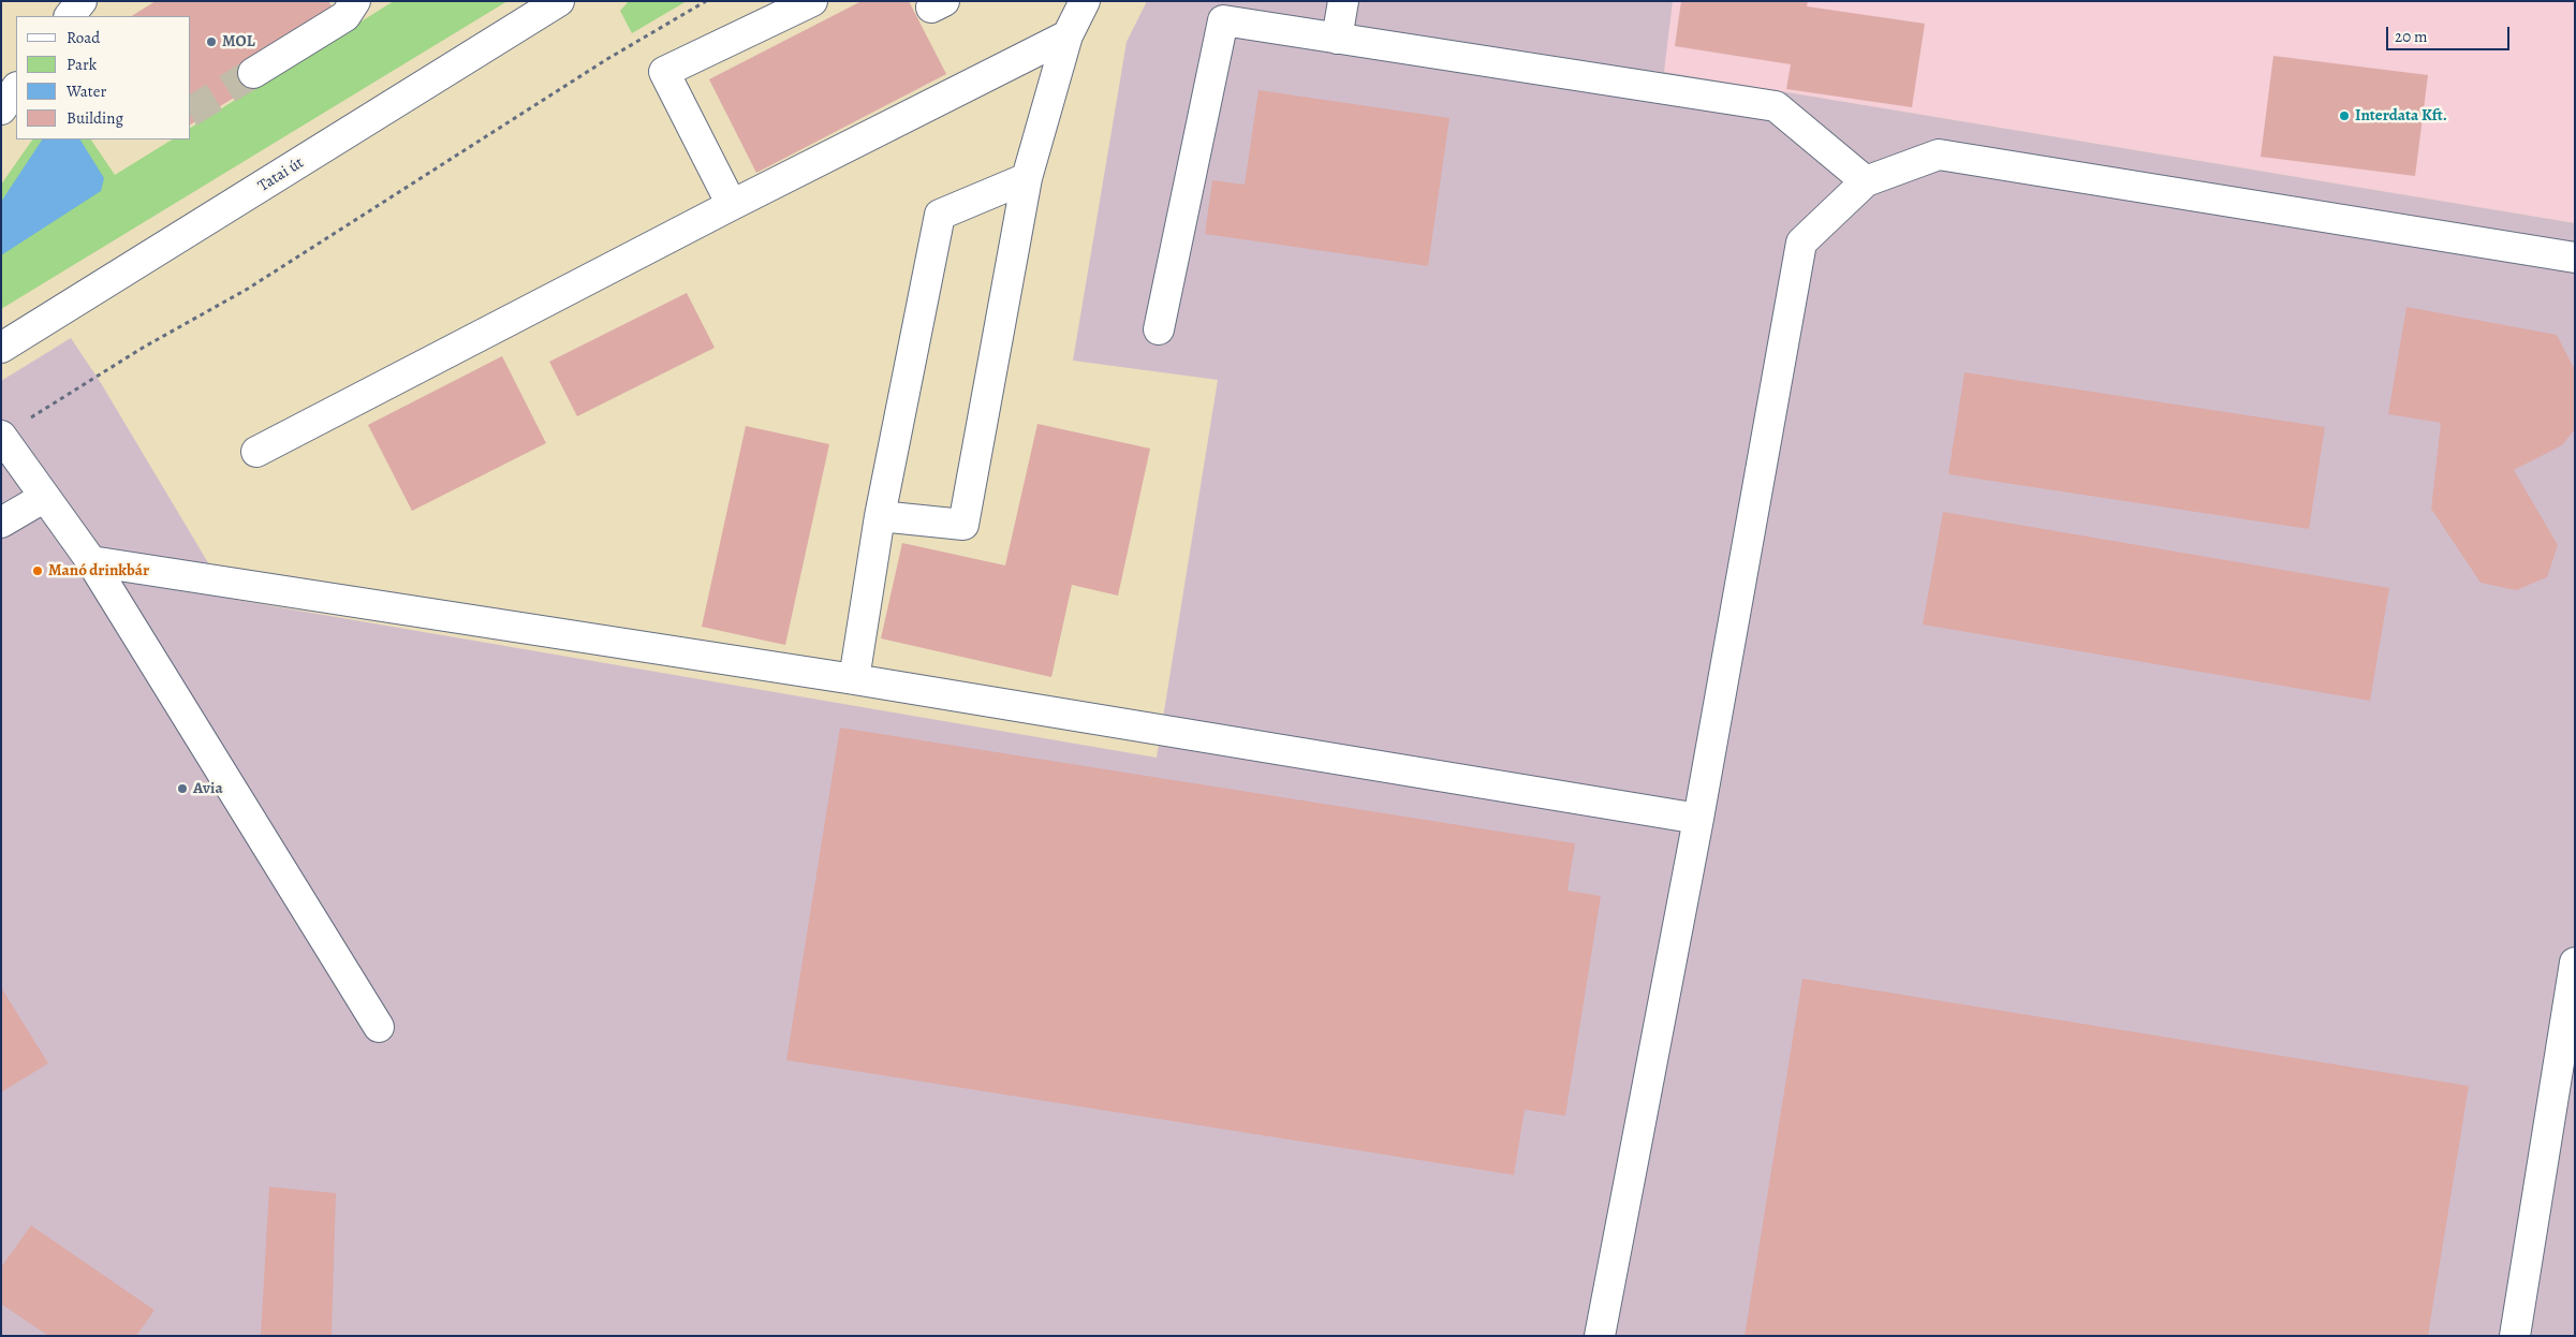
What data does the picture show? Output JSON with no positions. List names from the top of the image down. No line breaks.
{"streets":{"street":["Tatai út"]},"places":["MOL","Interdata Kft.","Manó drinkbár","Avia"],"legend":["Road","Park","Water","Building"],"scale_bar":"20 m"}
